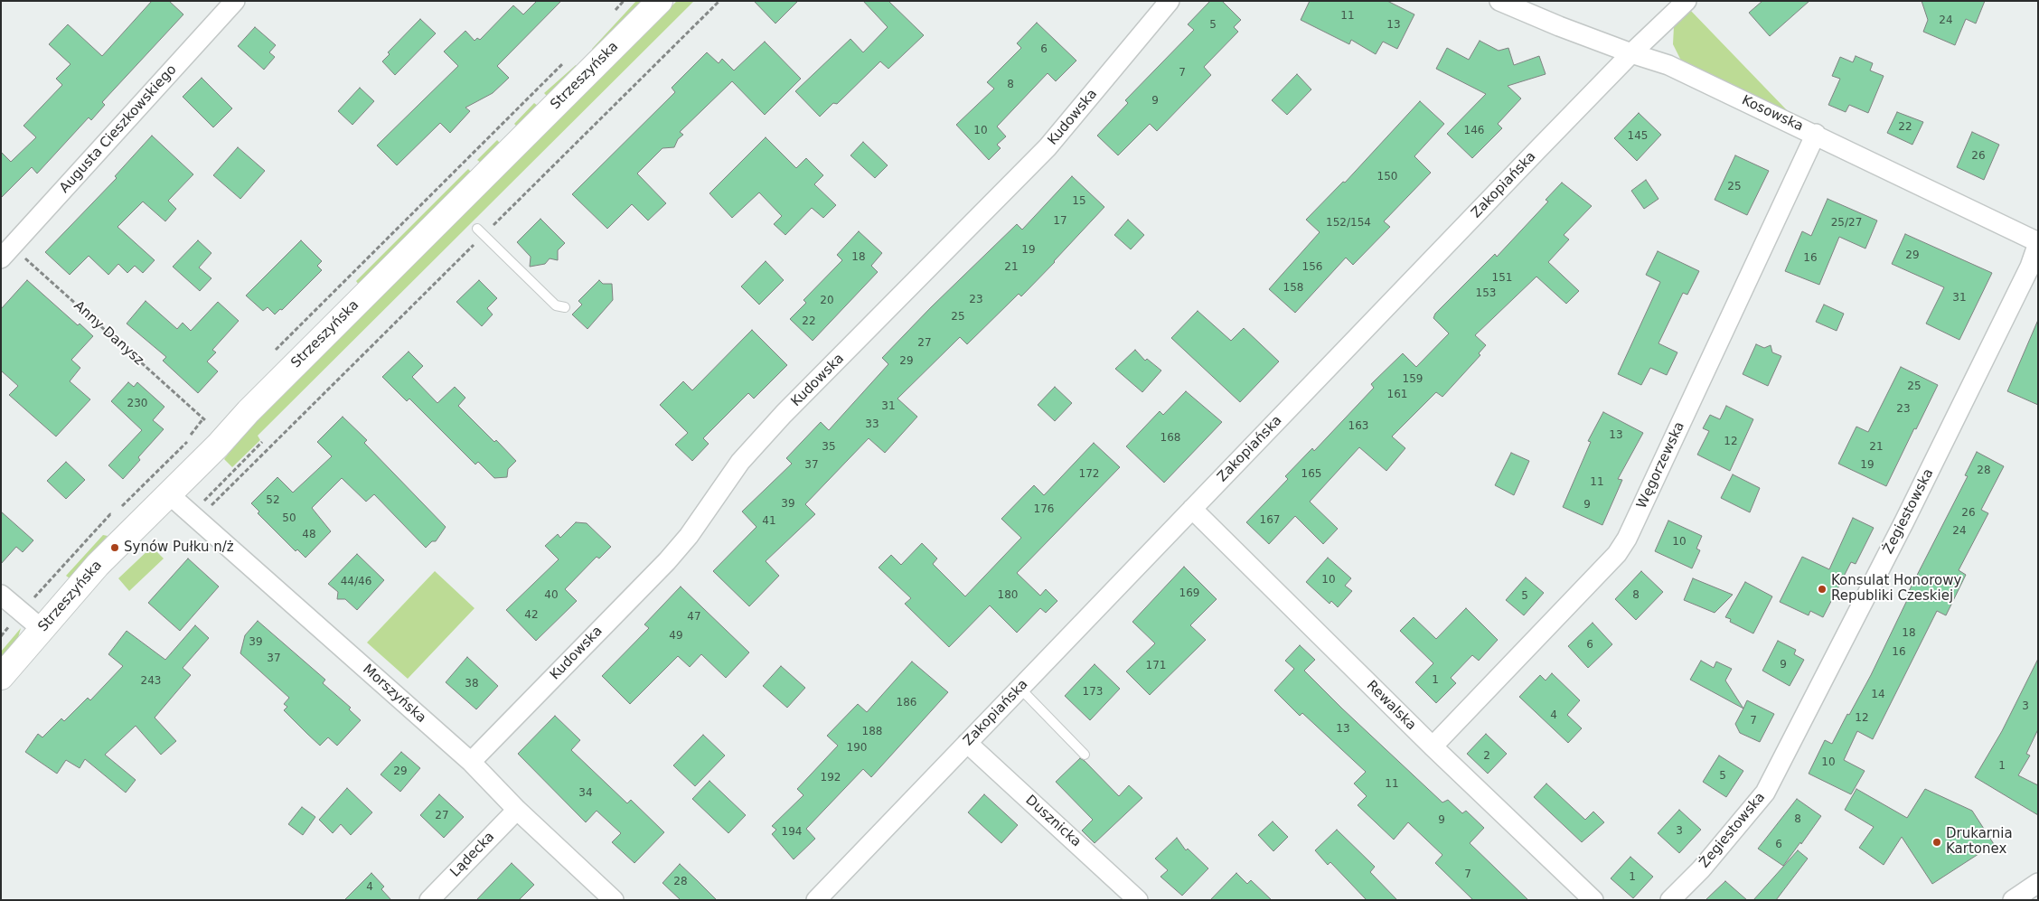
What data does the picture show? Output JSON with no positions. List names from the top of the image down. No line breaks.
{"streets":{"street":["Strzeszyńska","Kosowska","Kudowska","Augusta Cieszkowskiego","Zakopiańska","Węgorzewska","Żegiestowska","Morszyńska","Rewalska","Dusznicka","Lądecka"],"path":["Anny Danysz"]},"crossings":[["Strzeszyńska","Morszyńska"],["Kosowska","Zakopiańska"],["Kosowska","Węgorzewska"],["Kosowska","Żegiestowska"],["Kudowska","Morszyńska"],["Augusta Cieszkowskiego","Anny Danysz"],["Zakopiańska","Rewalska"],["Zakopiańska","Dusznicka"],["Węgorzewska","Rewalska"],["Morszyńska","Lądecka"]],"places":["Synów Pułku n/ż","Konsulat Honorowy Republiki Czeskiej","Drukarnia Kartonex"],"house_numbers":["11","24","5","13","6","7","8","9","22","10","146","145","26","150","25","15","17","152/154","25/27","19","29","18","16","21","156","151","158","153","31","23","20","25","22","27","29","159","25","161","230","31","23","33","163","13","168","12","35","21","37","19","28","172","165","11","52","39","9","176","26","50","167","41","24","48","10","10","44/46","169","40","180","8","5","42","47","18","49","39","6","16","37","9","171","1","243","38","173","14","186","3","4","12","7","13","188","190","2","10","1","29","5","192","11","34","27","8","9","3","194","6","7","1","28","4"]}
